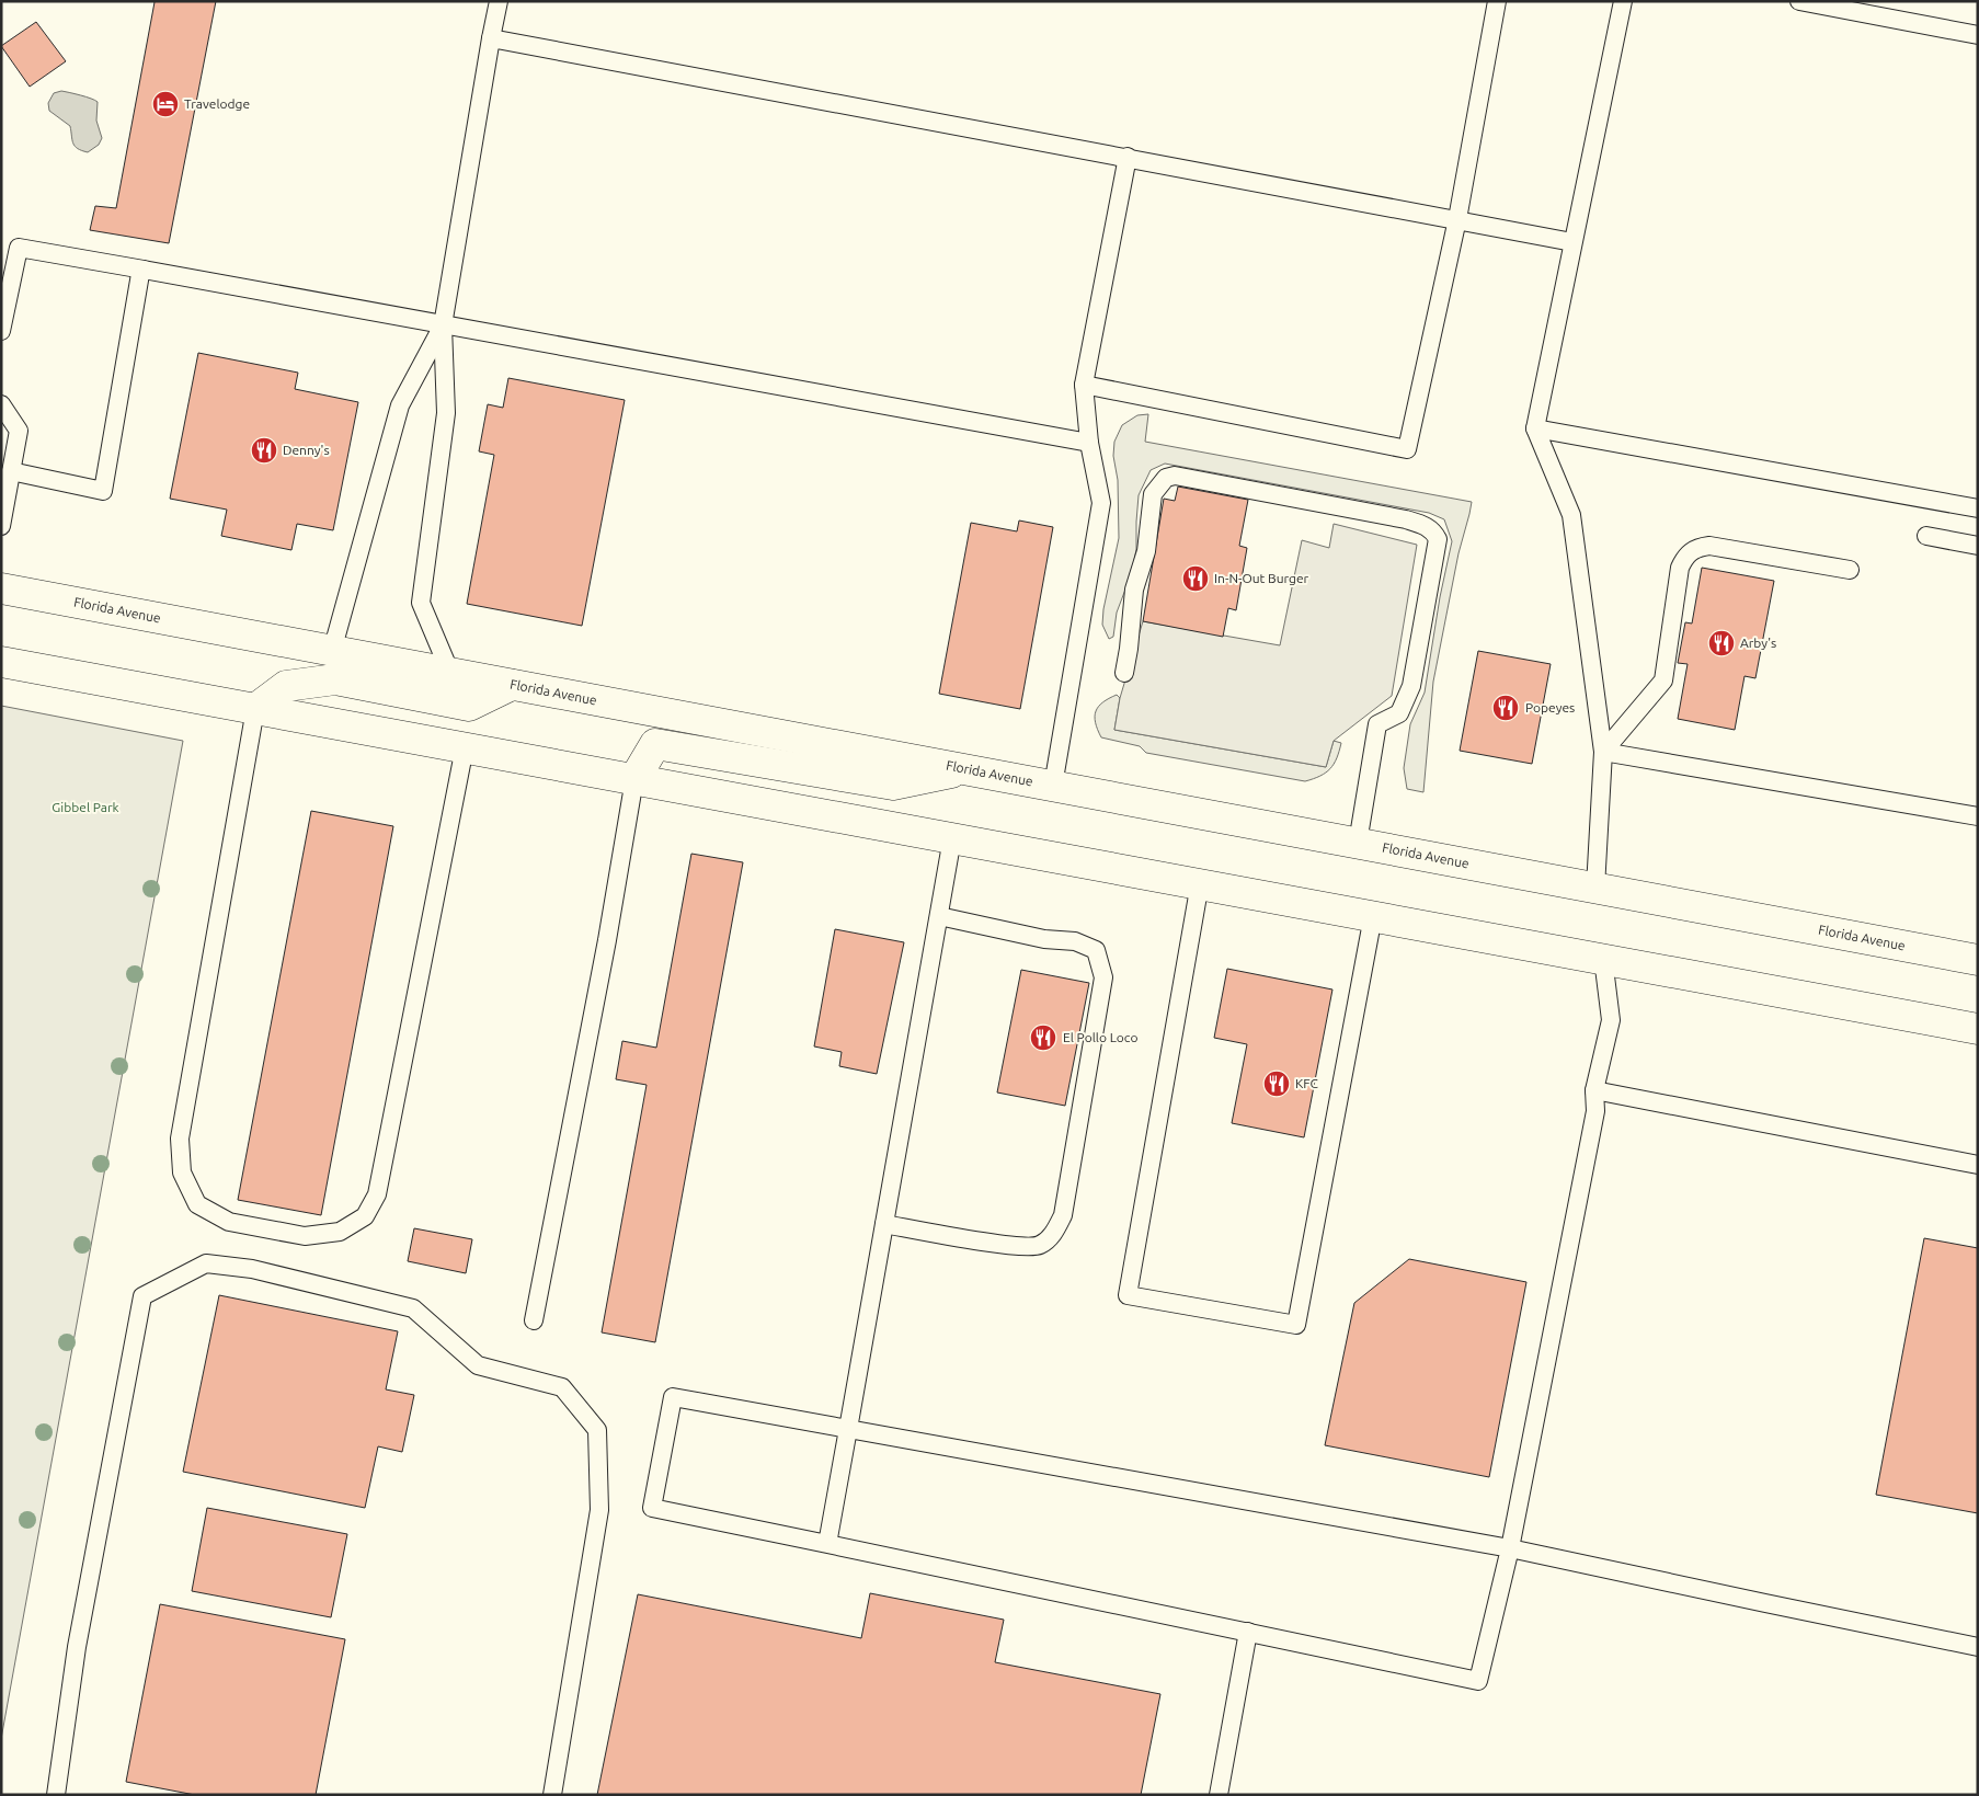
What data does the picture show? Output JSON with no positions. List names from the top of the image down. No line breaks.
{"streets":{"main road":["Florida Avenue"]},"parks":["Gibbel Park"],"places":{"hotel":["Travelodge"],"restaurant":["Denny's","In-N-Out Burger","Arby's","Popeyes","El Pollo Loco","KFC"]}}
